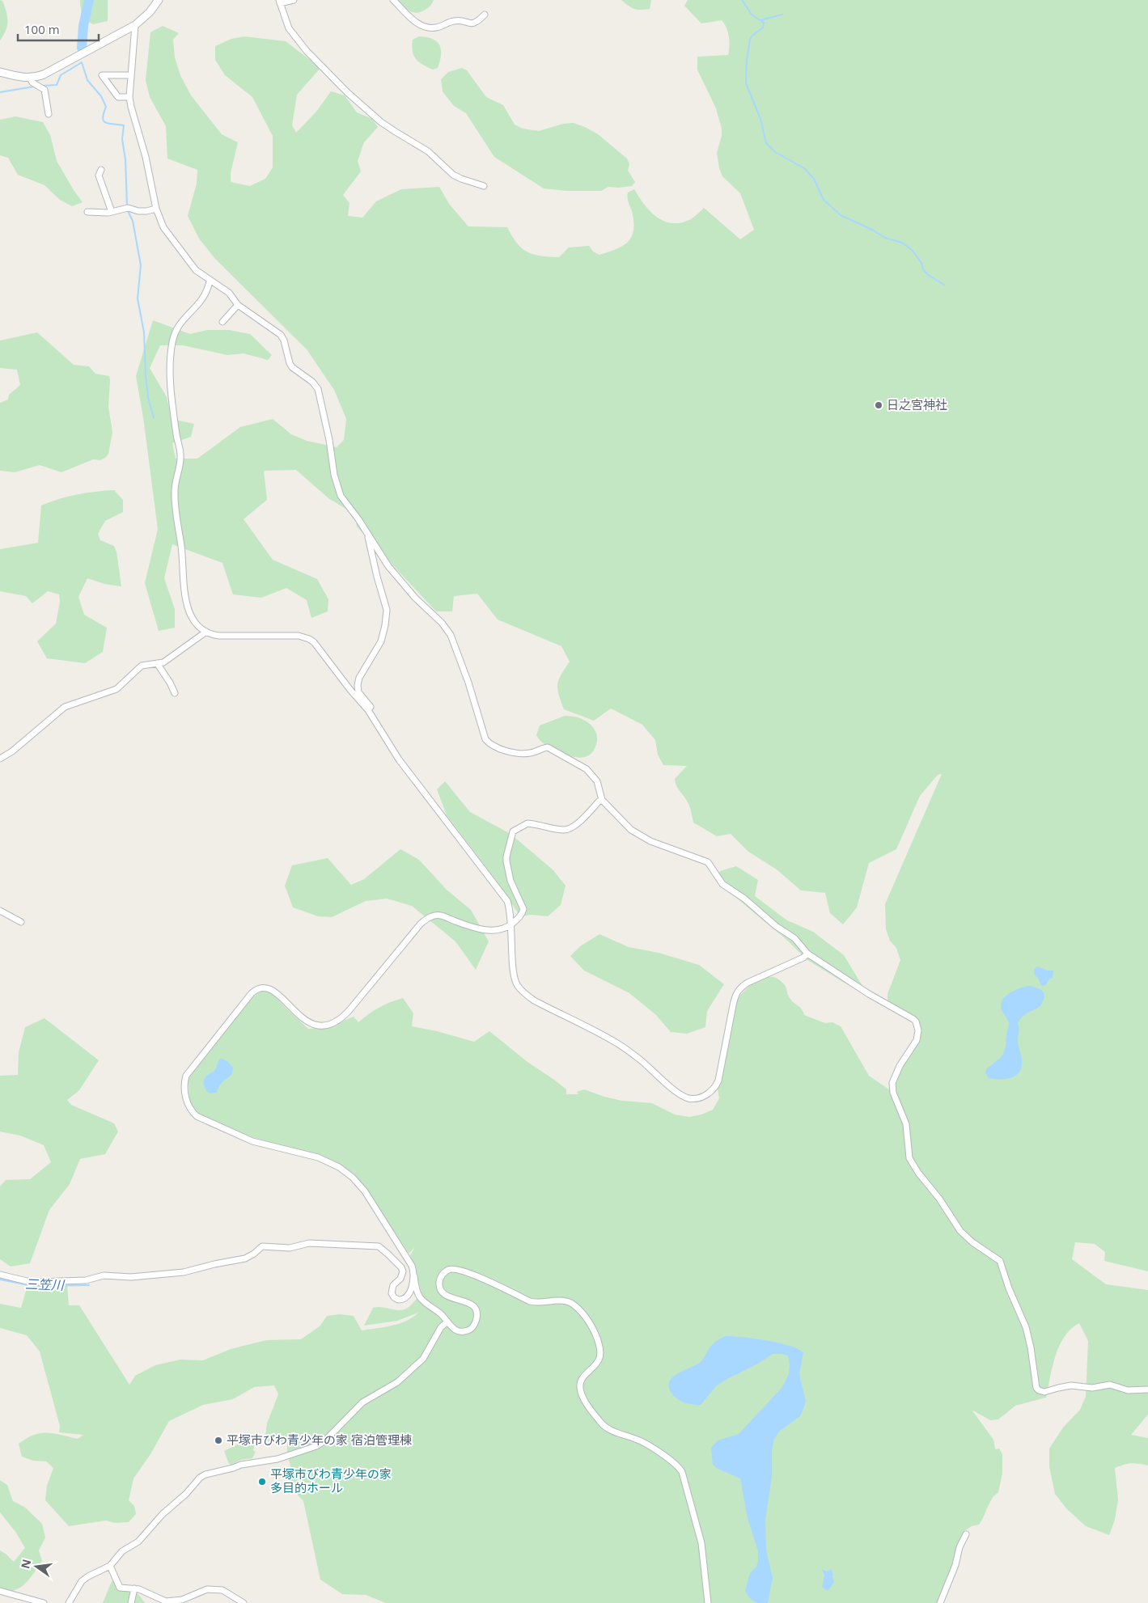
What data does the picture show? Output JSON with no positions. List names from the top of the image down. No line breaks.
{"water":["三笠川"],"places":["日之宮神社","平塚市びわ青少年の家 宿泊管理棟","平塚市びわ青少年の家 多目的ホール"],"scale_bar":"100 m","north":"left"}
